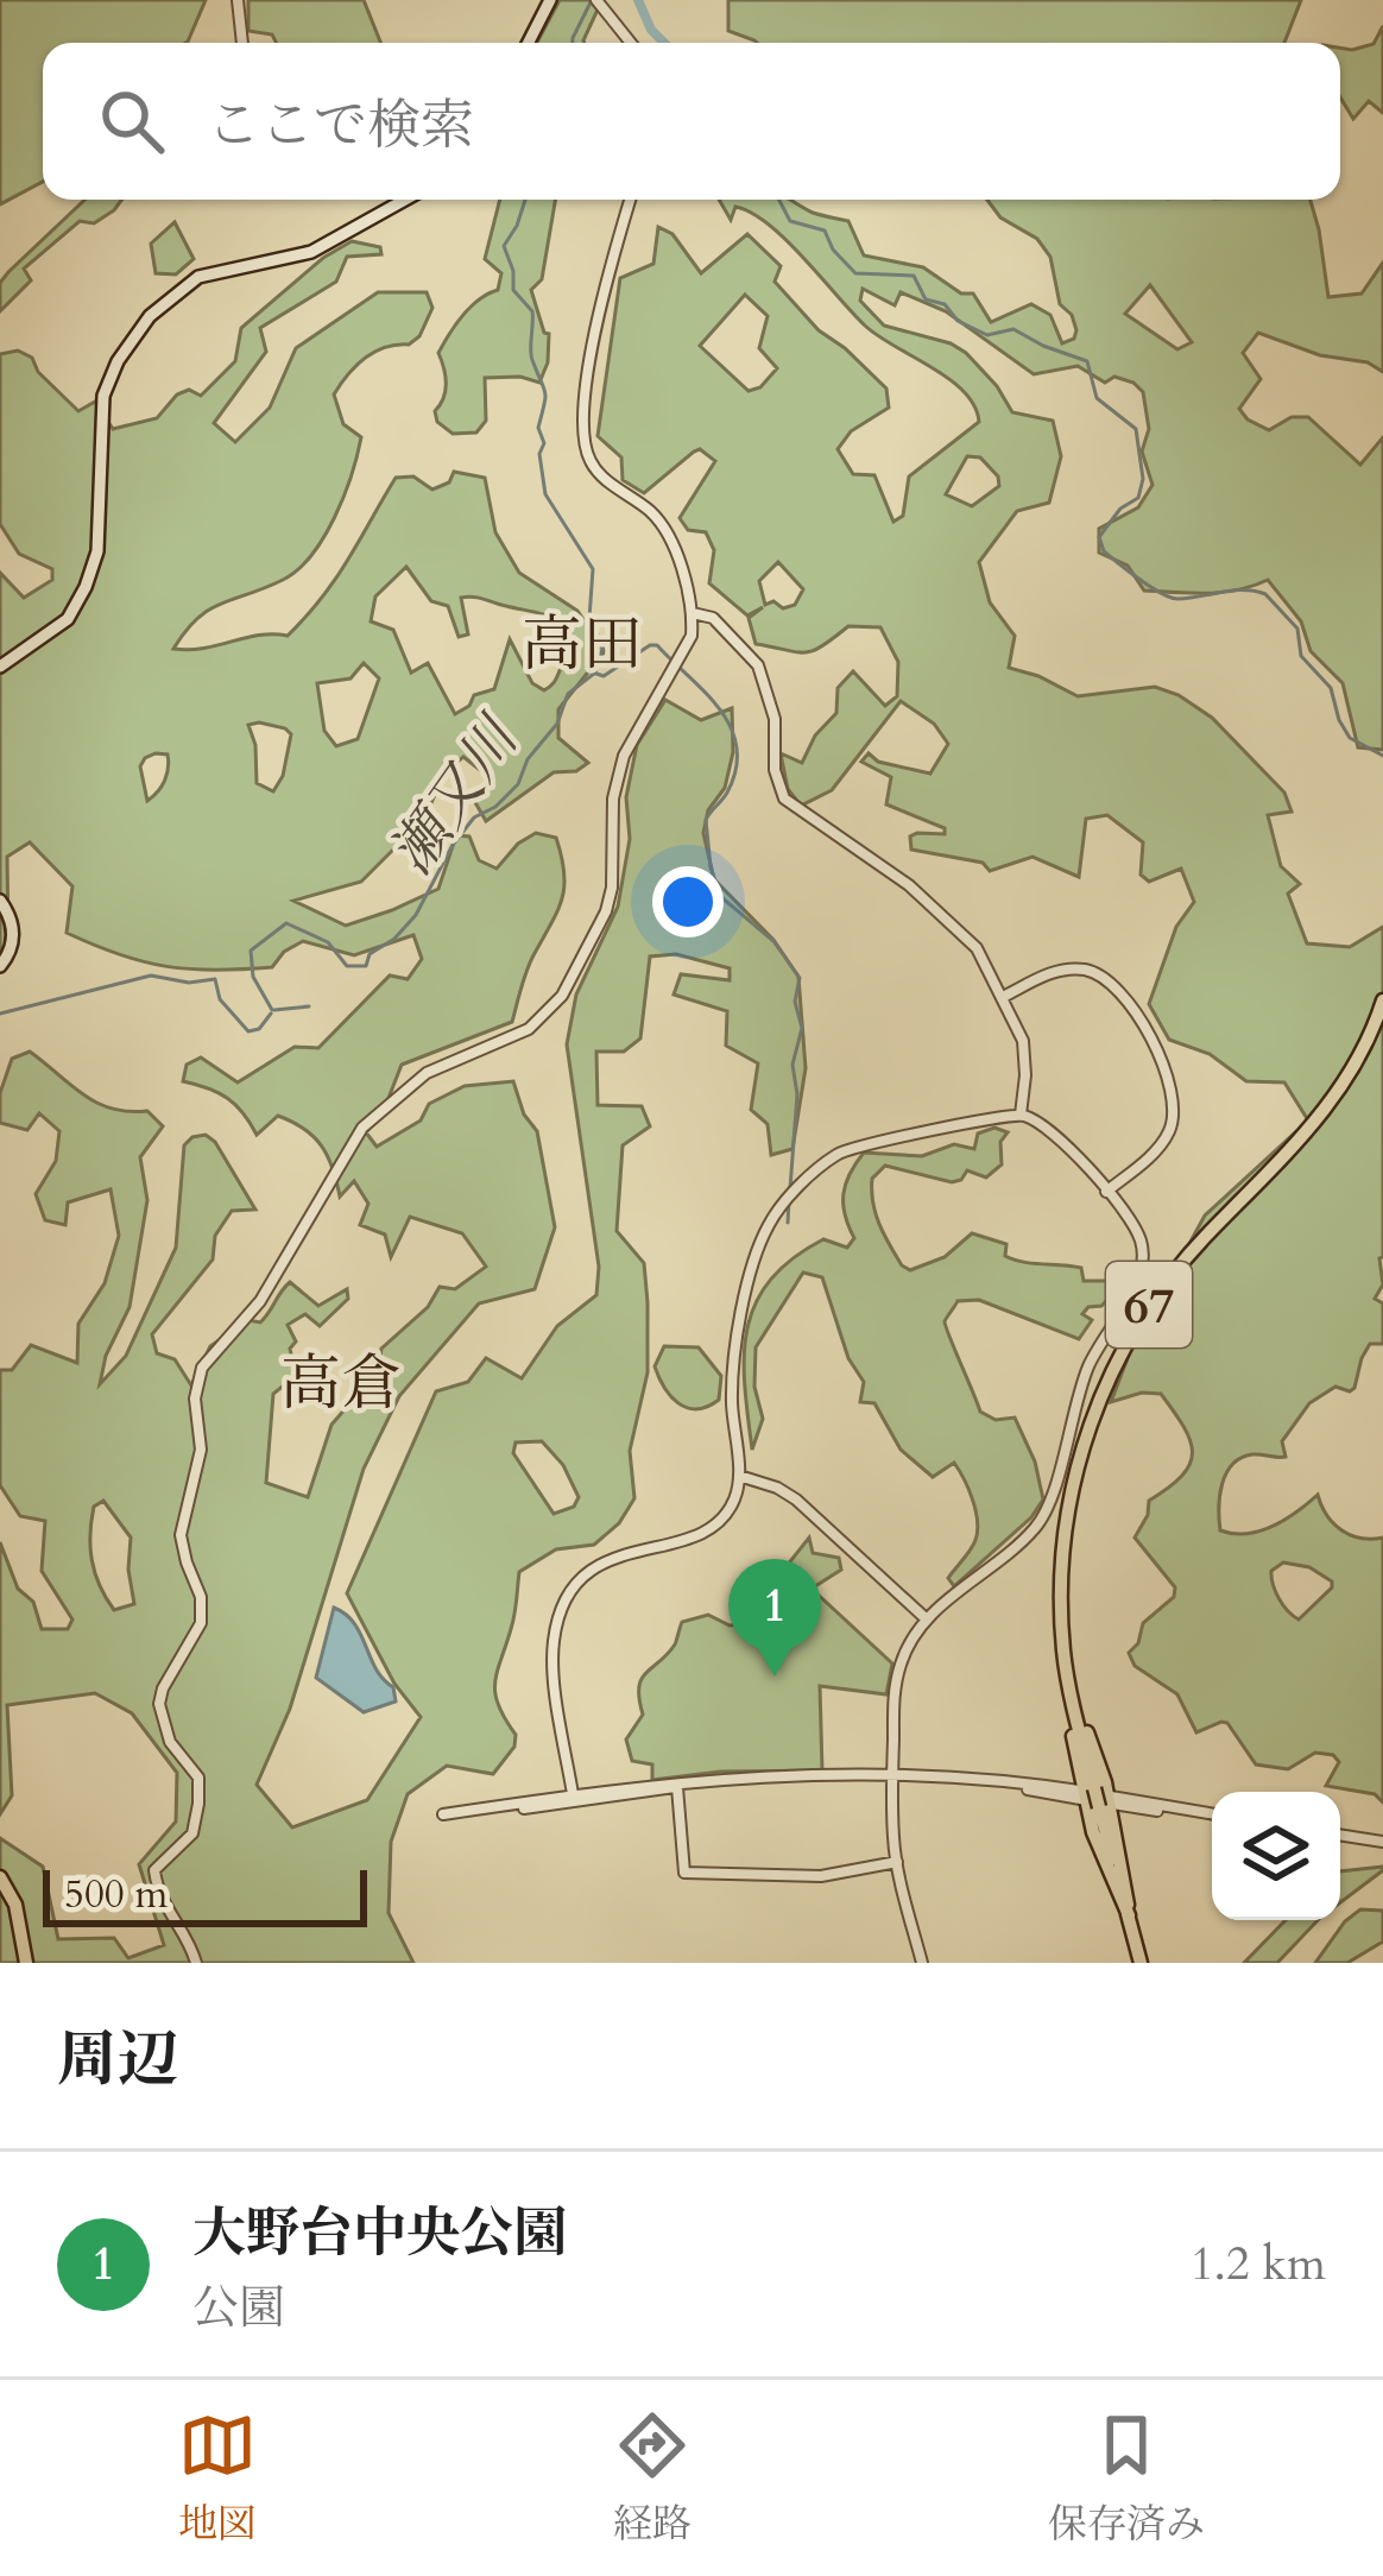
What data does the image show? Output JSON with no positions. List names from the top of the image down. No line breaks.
{"streets":{"main road":["67"]},"districts":["高田","高倉"],"water":["瀬又川"],"scale_bar":"500 m","page":{"search":"ここで検索","pins":"1","scale":"500 m","heading":"周辺","list":[{"mark":"1","name":"大野台中央公園","note":"公園","value":"1.2 km"}],"nav":["地図","経路","保存済み"]}}
